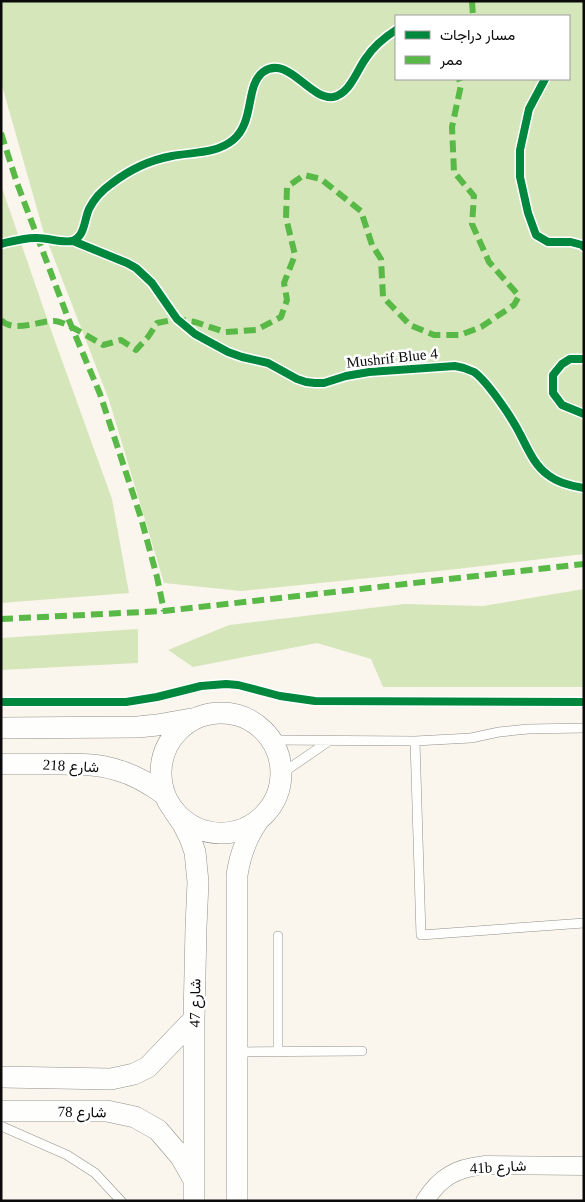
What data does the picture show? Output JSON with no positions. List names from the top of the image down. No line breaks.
{"streets":{"street":["شارع 218","شارع 47","شارع 78","41b شارع"],"cycle path":["Mushrif Blue 4"]},"crossings":[["شارع 218","شارع 47"],["شارع 47","شارع 78"]],"legend":["مسار دراجات","ممر"]}
